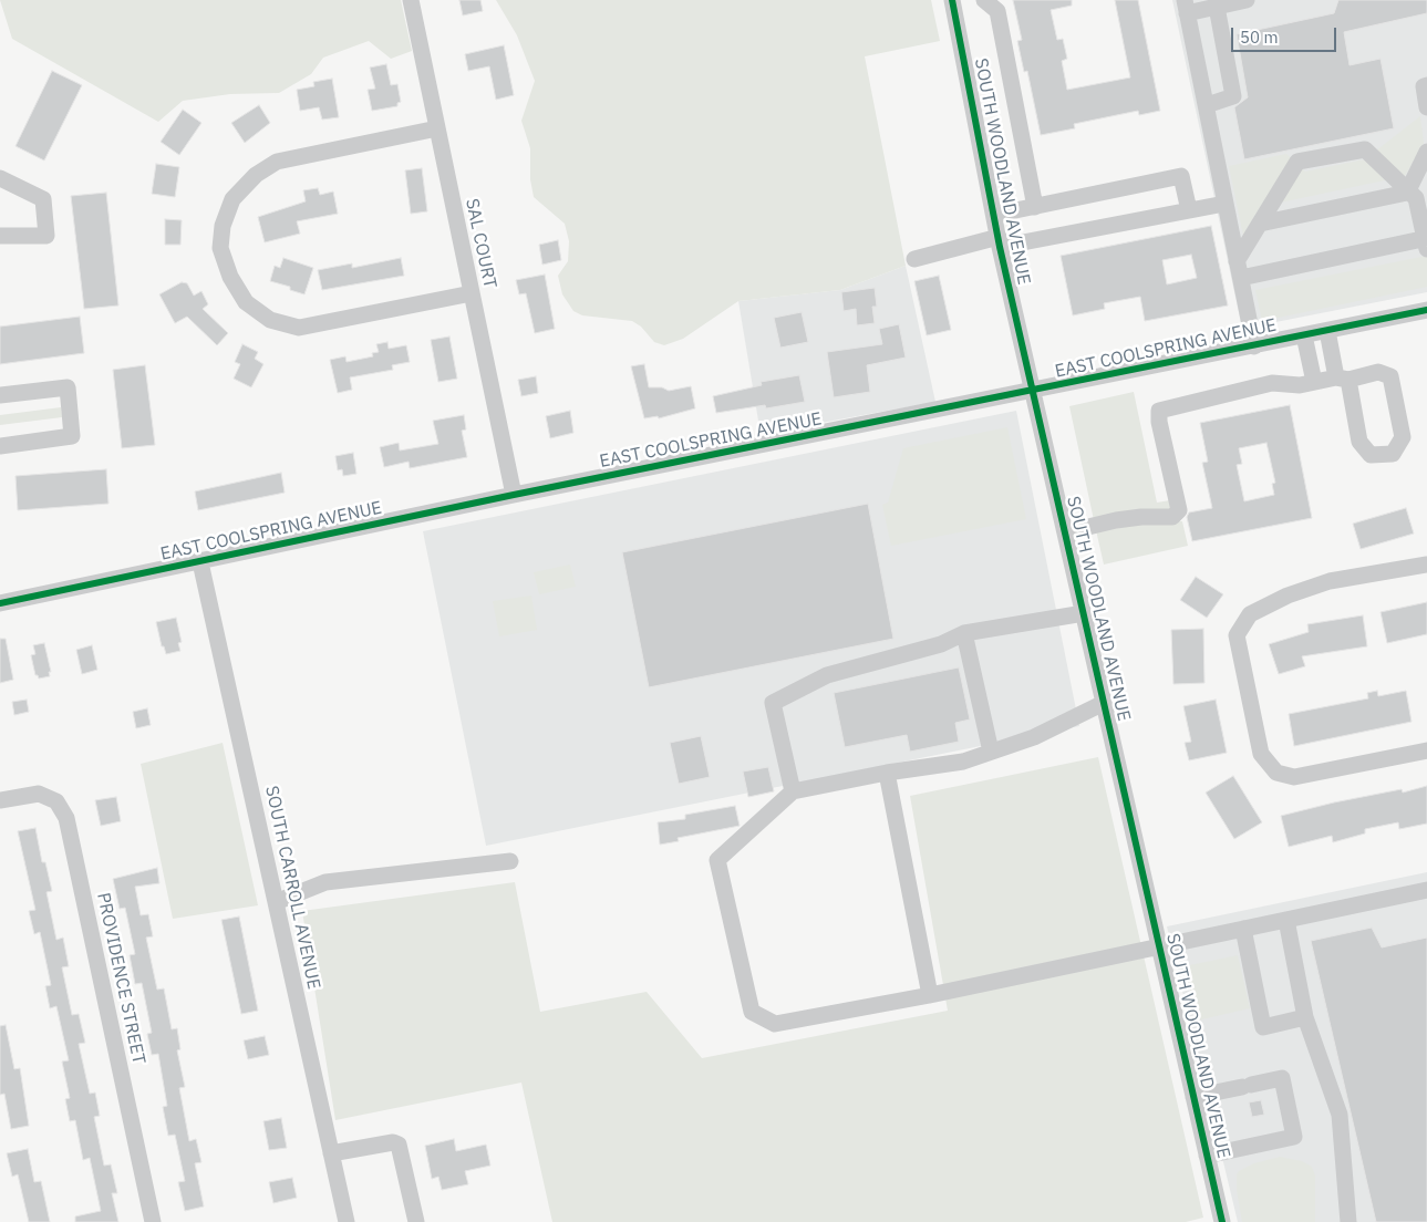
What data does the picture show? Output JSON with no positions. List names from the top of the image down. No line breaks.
{"streets":{"street":["SOUTH WOODLAND AVENUE","SAL COURT","EAST COOLSPRING AVENUE","SOUTH CARROLL AVENUE","PROVIDENCE STREET"]},"crossings":[["SOUTH WOODLAND AVENUE","EAST COOLSPRING AVENUE"],["SAL COURT","EAST COOLSPRING AVENUE"],["EAST COOLSPRING AVENUE","SOUTH CARROLL AVENUE"]],"scale_bar":"50 m"}
